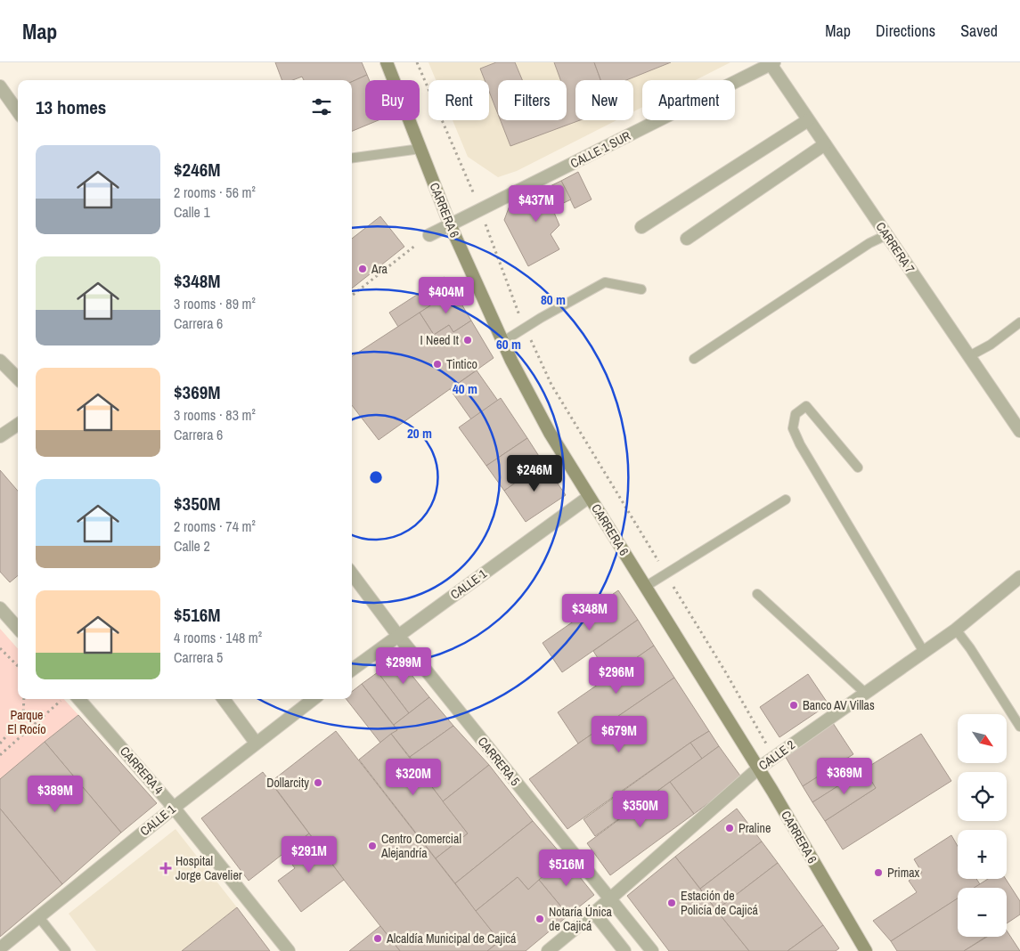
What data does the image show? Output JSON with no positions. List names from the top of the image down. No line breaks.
{"streets":{"main road":["CARRERA 6"],"street":["CALLE 1 SUR","CARRERA 7","CALLE 1","CALLE 2","CARRERA 5","CARRERA 4"]},"crossings":[["CALLE 1 SUR","CARRERA 6"],["CALLE 1 SUR","CARRERA 7"],["CARRERA 6","CALLE 1"],["CARRERA 6","CALLE 2"],["CALLE 1","CARRERA 5"],["CALLE 1","CARRERA 4"],["CALLE 2","CARRERA 5"]],"parks":["Parque El Rocío"],"places":{"other":["Ara","I Need It","Tintico","Banco AV Villas","Dollarcity","Praline","Centro Comercial Alejandría","Primax","Estación de Policía de Cajicá","Notaría Única de Cajicá","Alcaldía Municipal de Cajicá"],"health":["Hospital Jorge Cavelier"]},"north":"bottom right","page":{"header":"Map","nav":["Map","Directions","Saved"],"chip":["Buy","Rent","Filters","New","Apartment"],"heading":"13 homes","list":[{"name":"$246M","note":"2 rooms · 56 m² · Calle 1"},{"name":"$348M","note":"3 rooms · 89 m² · Carrera 6"},{"name":"$369M","note":"3 rooms · 83 m² · Carrera 6"},{"name":"$350M","note":"2 rooms · 74 m² · Calle 2"},{"name":"$516M","note":"4 rooms · 148 m² · Carrera 5"}],"price":["$437M","$404M","$246M","$348M","$299M","$296M","$679M","$369M","$320M","$389M","$350M","$291M","$516M"],"map_buttons":["+","−"]},"rings":["80 m","60 m","40 m","20 m"]}
